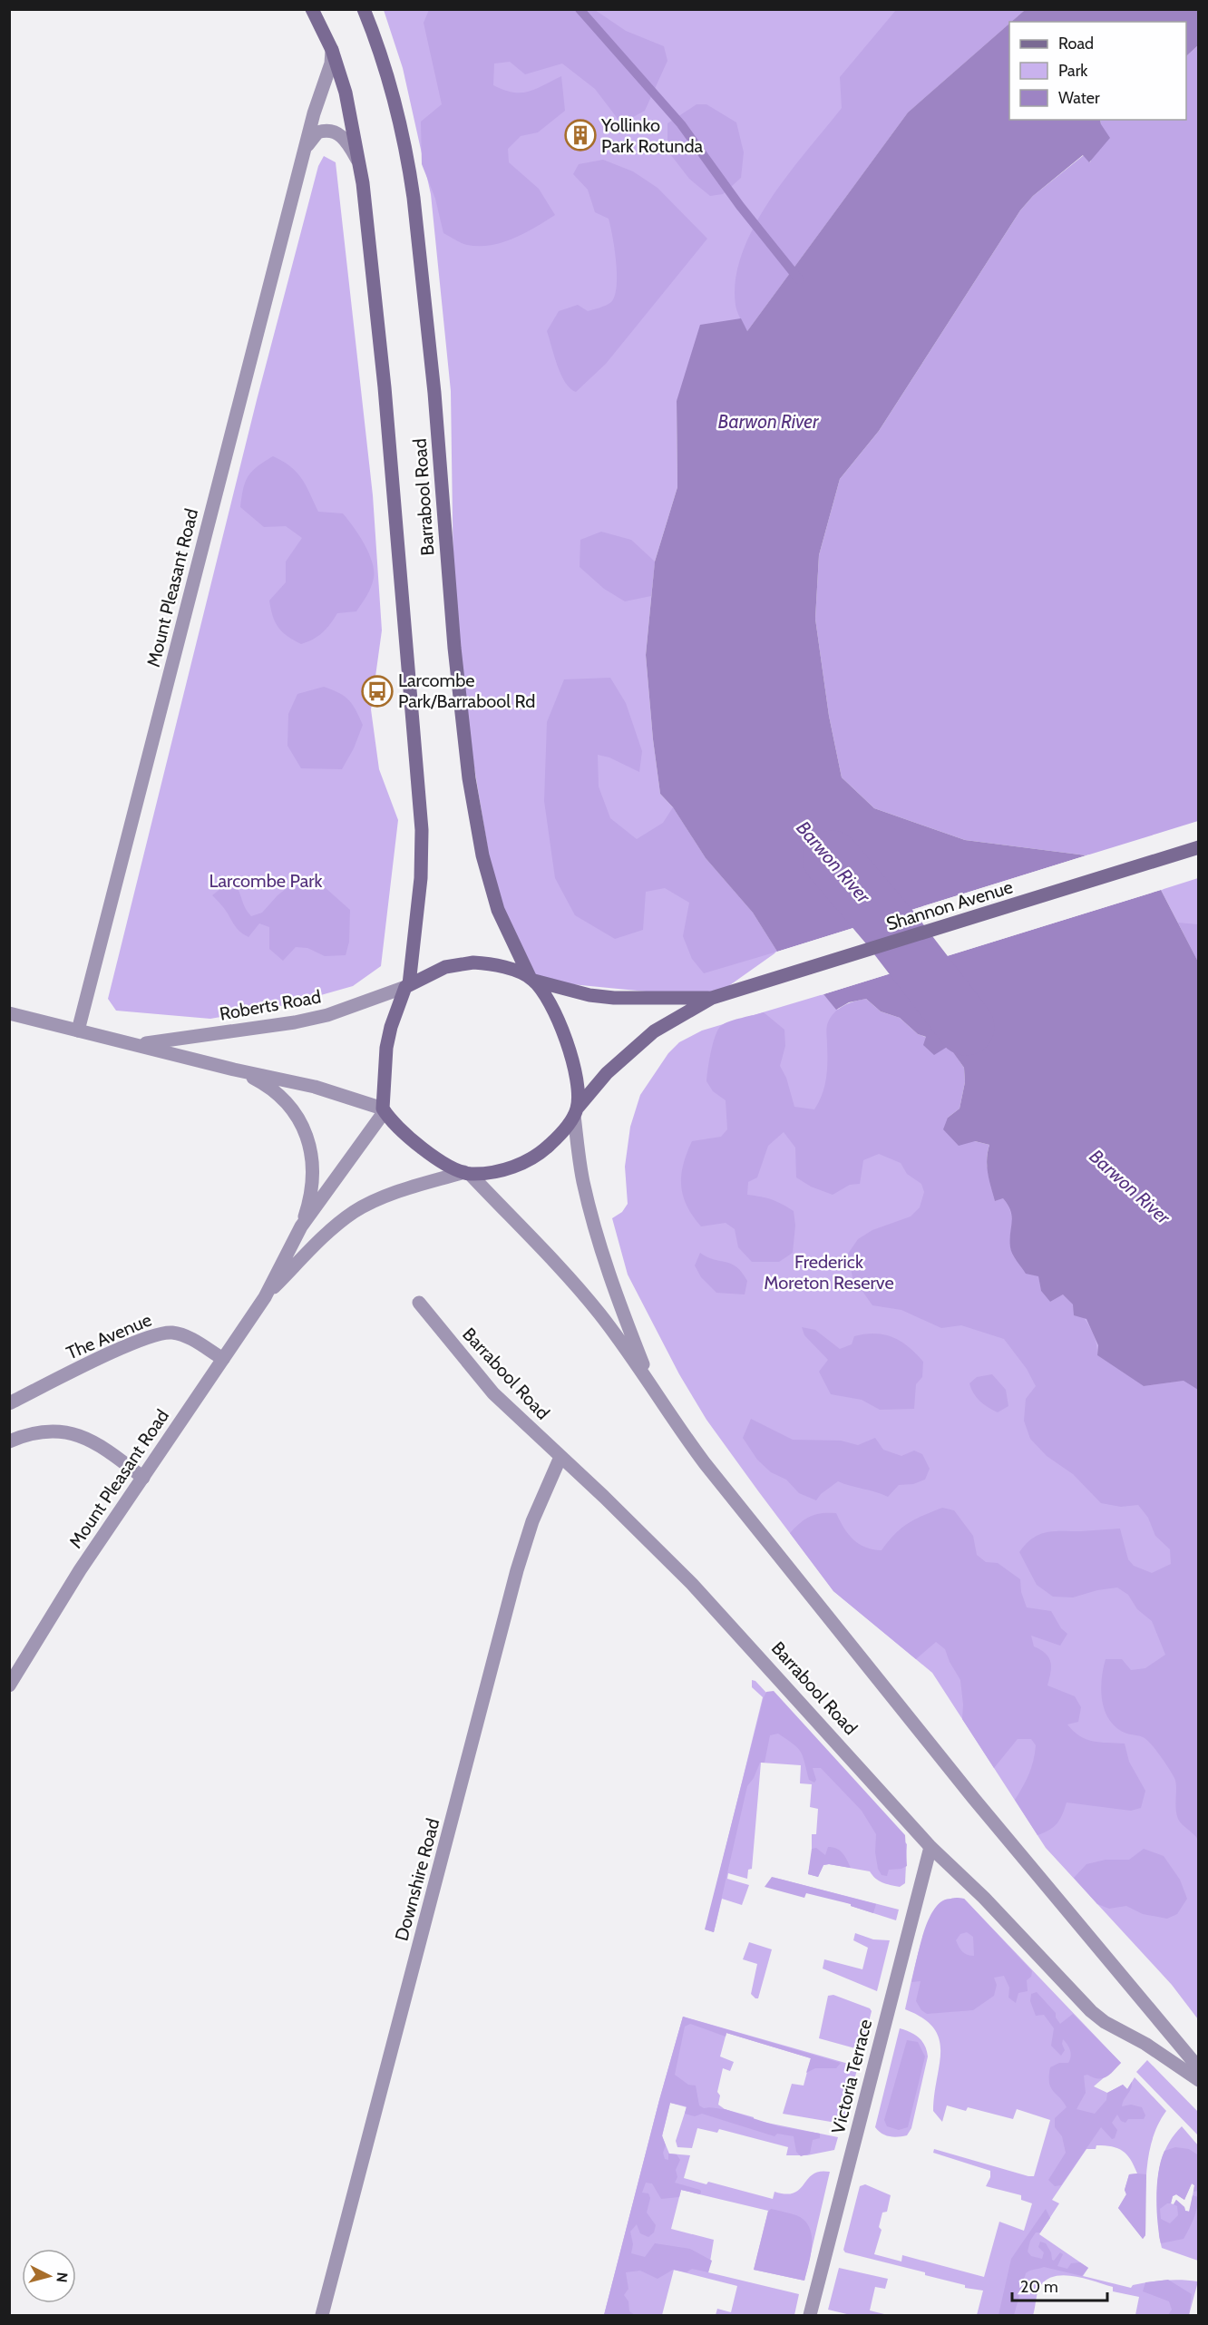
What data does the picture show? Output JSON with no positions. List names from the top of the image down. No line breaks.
{"streets":{"main road":["Barrabool Road","Shannon Avenue"],"street":["Mount Pleasant Road","Roberts Road","The Avenue","Downshire Road","Victoria Terrace"]},"crossings":[["Barrabool Road","Mount Pleasant Road"],["Barrabool Road","Shannon Avenue"],["Barrabool Road","Roberts Road"],["Barrabool Road","Downshire Road"],["Barrabool Road","Victoria Terrace"],["Mount Pleasant Road","Shannon Avenue"],["Mount Pleasant Road","Roberts Road"],["Mount Pleasant Road","The Avenue"],["Shannon Avenue","Roberts Road"]],"water":["Barwon River"],"parks":["Larcombe Park","Frederick Moreton Reserve"],"places":{"building":["Yollinko Park Rotunda"],"bus stop":["Larcombe Park/Barrabool Rd"]},"legend":["Road","Park","Water"],"scale_bar":"20 m","north":"right"}
